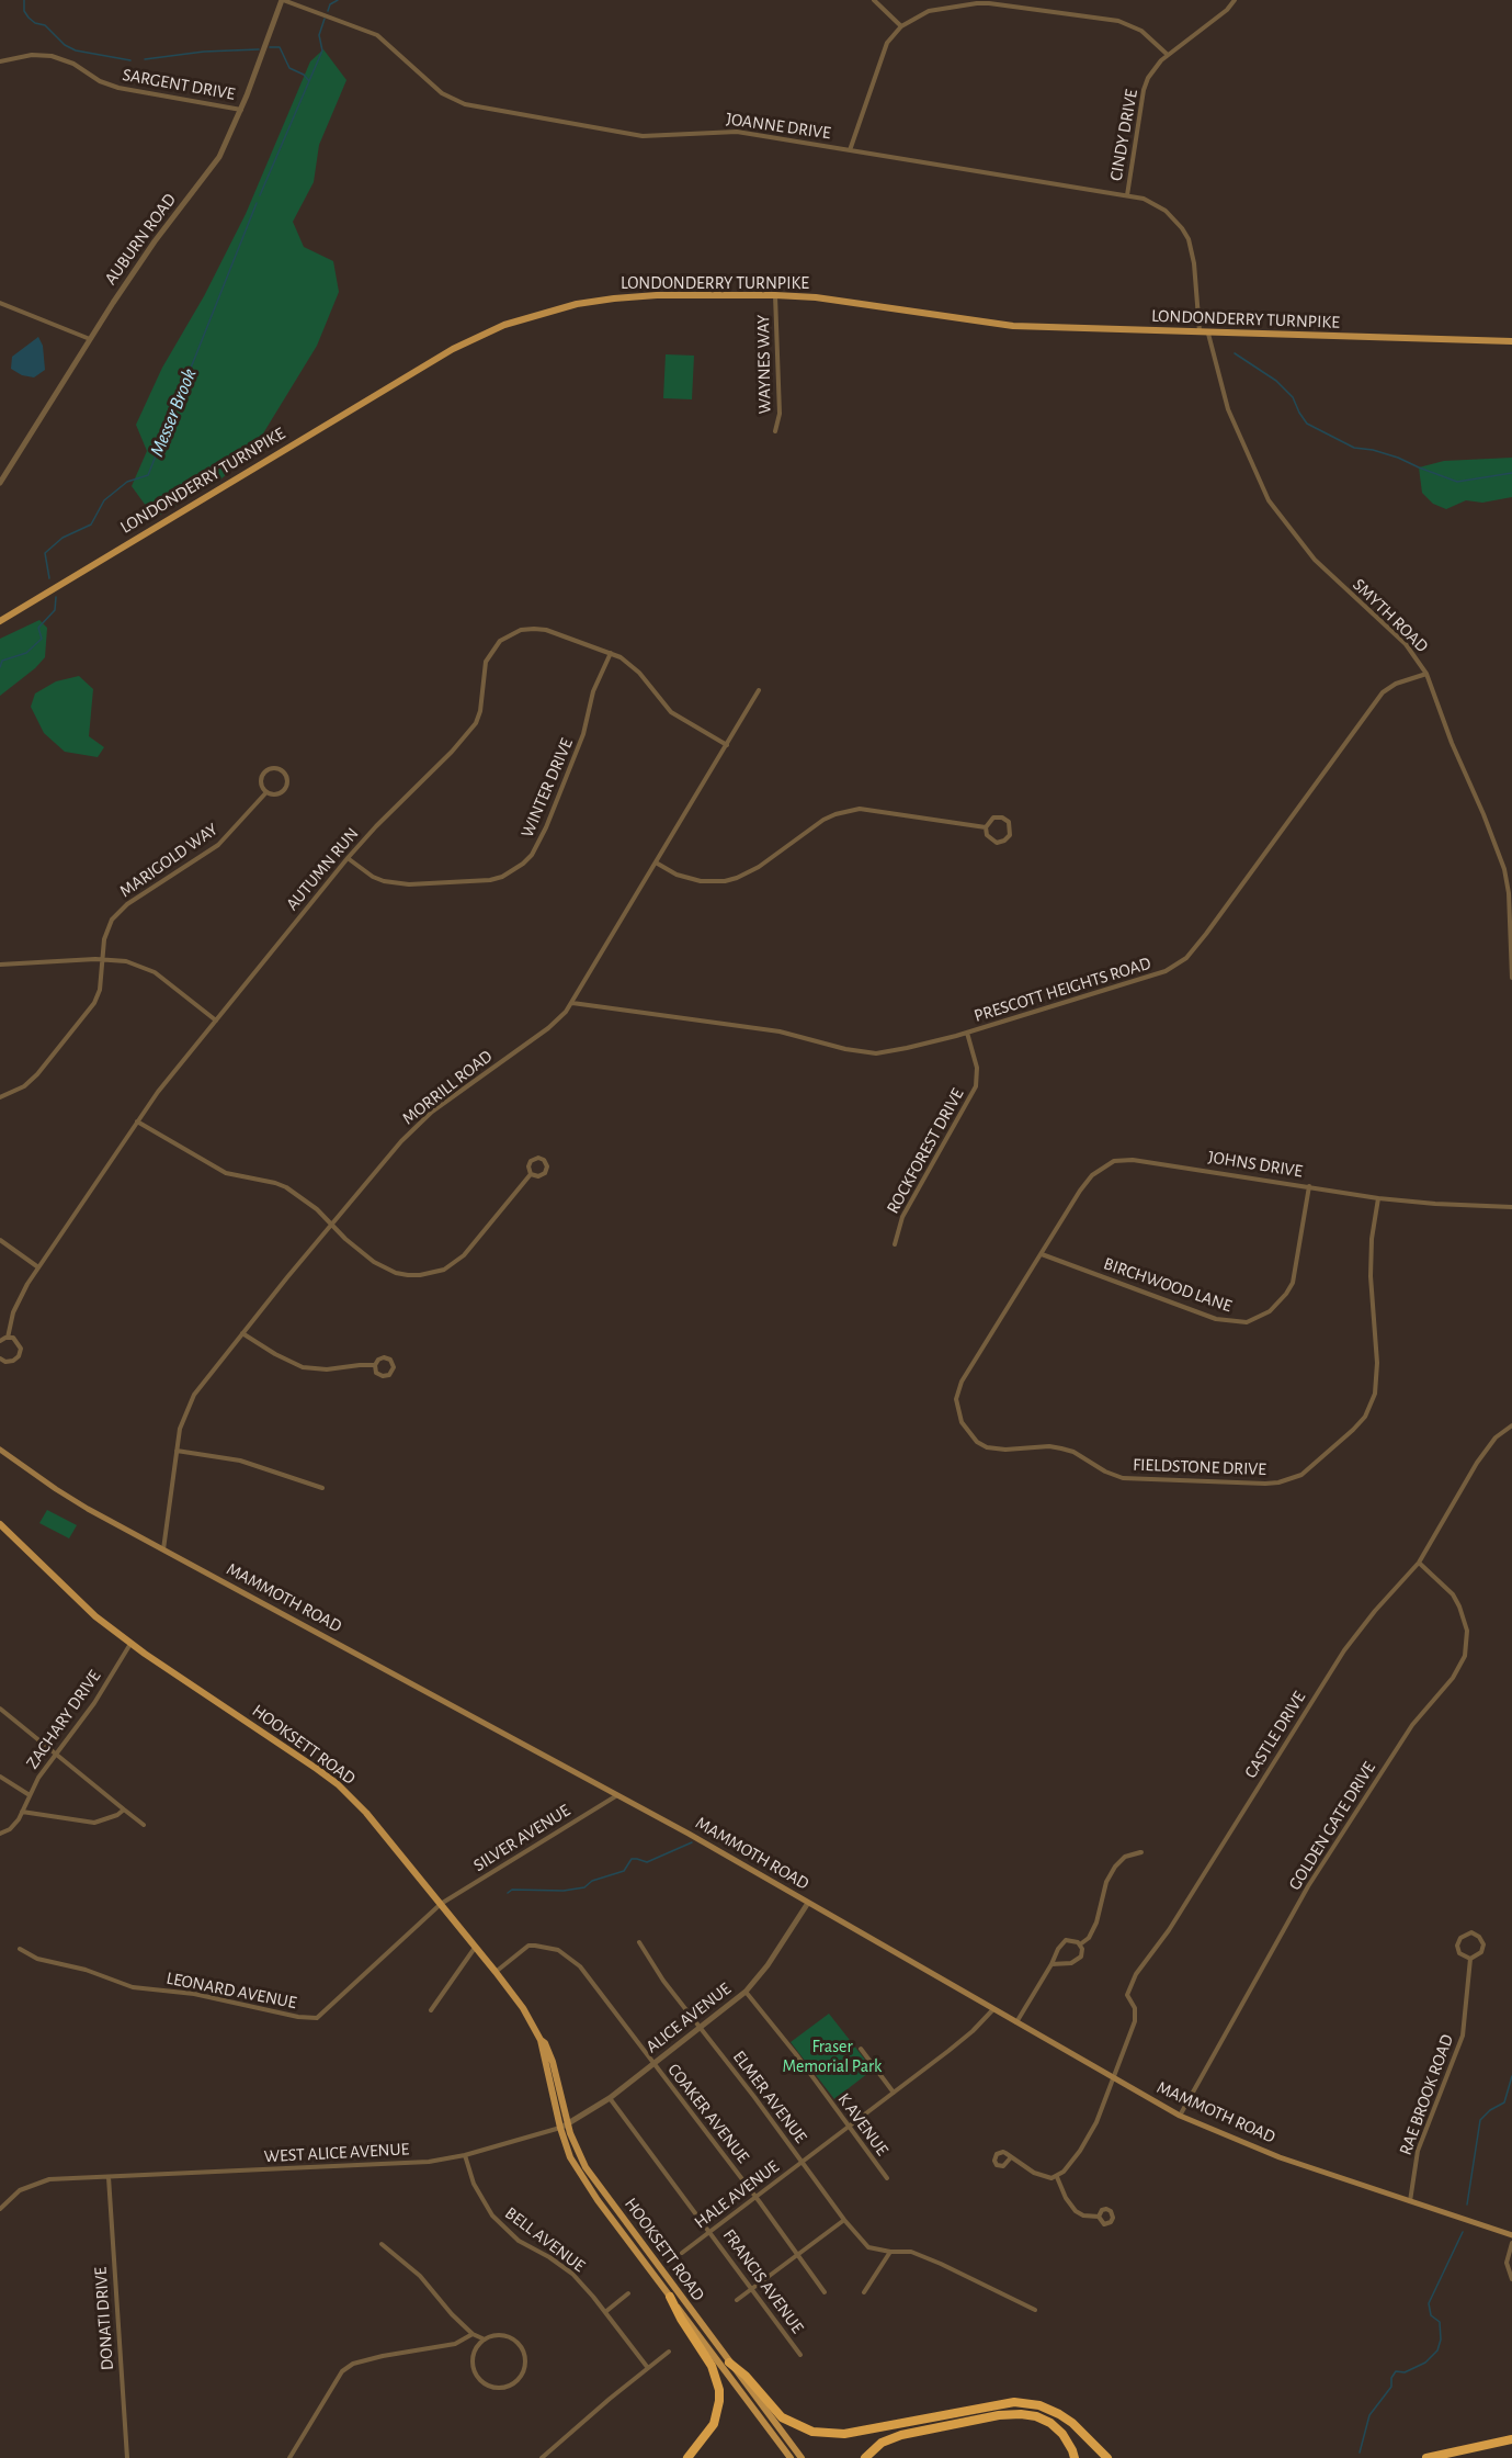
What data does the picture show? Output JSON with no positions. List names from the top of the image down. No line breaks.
{"streets":{"main road":["LONDONDERRY TURNPIKE","MAMMOTH ROAD","HOOKSETT ROAD"],"street":["SARGENT DRIVE","JOANNE DRIVE","CINDY DRIVE","AUBURN ROAD","WAYNES WAY","SMYTH ROAD","WINTER DRIVE","MARIGOLD WAY","AUTUMN RUN","PRESCOTT HEIGHTS ROAD","MORRILL ROAD","ROCKFOREST DRIVE","JOHNS DRIVE","BIRCHWOOD LANE","FIELDSTONE DRIVE","ZACHARY DRIVE","CASTLE DRIVE","GOLDEN GATE DRIVE","SILVER AVENUE","LEONARD AVENUE","ALICE AVENUE","RAE BROOK ROAD","ELMER AVENUE","COAKER AVENUE","K AVENUE","WEST ALICE AVENUE","HALE AVENUE","BELL AVENUE","FRANCIS AVENUE","DONATI DRIVE"]},"crossings":[["SARGENT DRIVE","AUBURN ROAD"],["JOANNE DRIVE","CINDY DRIVE"],["JOANNE DRIVE","AUBURN ROAD"],["JOANNE DRIVE","LONDONDERRY TURNPIKE"],["LONDONDERRY TURNPIKE","WAYNES WAY"],["LONDONDERRY TURNPIKE","SMYTH ROAD"],["SMYTH ROAD","PRESCOTT HEIGHTS ROAD"],["WINTER DRIVE","AUTUMN RUN"],["AUTUMN RUN","MORRILL ROAD"],["PRESCOTT HEIGHTS ROAD","MORRILL ROAD"],["PRESCOTT HEIGHTS ROAD","ROCKFOREST DRIVE"],["MORRILL ROAD","MAMMOTH ROAD"],["JOHNS DRIVE","BIRCHWOOD LANE"],["JOHNS DRIVE","FIELDSTONE DRIVE"],["BIRCHWOOD LANE","FIELDSTONE DRIVE"],["MAMMOTH ROAD","CASTLE DRIVE"],["MAMMOTH ROAD","GOLDEN GATE DRIVE"],["MAMMOTH ROAD","SILVER AVENUE"],["MAMMOTH ROAD","ALICE AVENUE"],["MAMMOTH ROAD","RAE BROOK ROAD"],["MAMMOTH ROAD","HALE AVENUE"],["ZACHARY DRIVE","HOOKSETT ROAD"],["CASTLE DRIVE","GOLDEN GATE DRIVE"],["HOOKSETT ROAD","SILVER AVENUE"],["HOOKSETT ROAD","LEONARD AVENUE"],["HOOKSETT ROAD","ALICE AVENUE"],["HOOKSETT ROAD","COAKER AVENUE"],["HOOKSETT ROAD","WEST ALICE AVENUE"],["SILVER AVENUE","LEONARD AVENUE"],["ALICE AVENUE","ELMER AVENUE"],["ALICE AVENUE","COAKER AVENUE"],["ALICE AVENUE","K AVENUE"],["ALICE AVENUE","WEST ALICE AVENUE"],["ALICE AVENUE","FRANCIS AVENUE"],["ELMER AVENUE","HALE AVENUE"],["COAKER AVENUE","HALE AVENUE"],["K AVENUE","HALE AVENUE"],["WEST ALICE AVENUE","BELL AVENUE"],["WEST ALICE AVENUE","DONATI DRIVE"],["HALE AVENUE","FRANCIS AVENUE"]],"water":["Messer Brook"],"parks":["Fraser Memorial Park"]}
